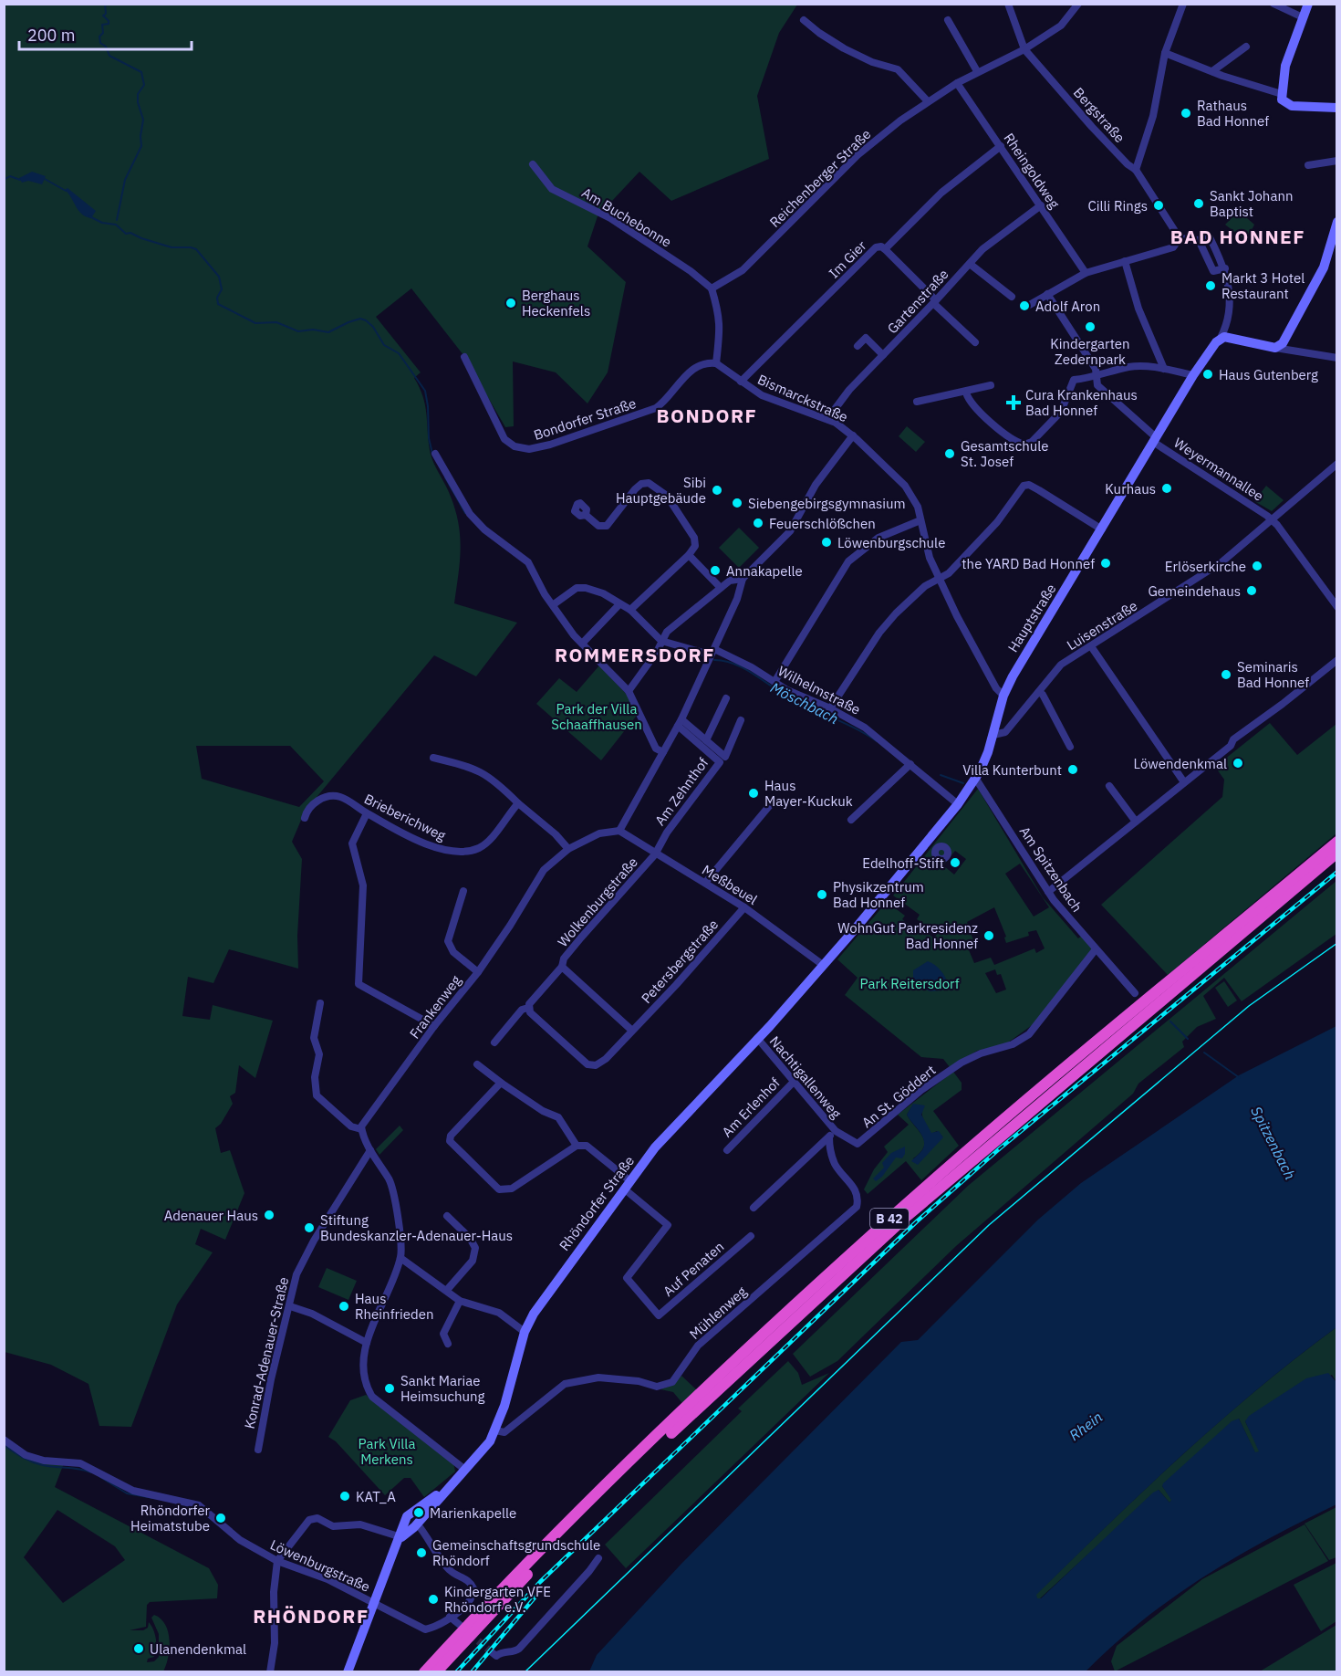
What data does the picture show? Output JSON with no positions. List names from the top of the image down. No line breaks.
{"streets":{"highway":["B 42"],"main road":["Hauptstraße","Rhöndorfer Straße"],"street":["Bergstraße","Rheingoldweg","Reichenberger Straße","Am Buchebonne","Im Gier","Gartenstraße","Bismarckstraße","Bondorfer Straße","Weyermannallee","Luisenstraße","Wilhelmstraße","Am Zehnthof","Brieberichweg","Am Spitzenbach","Meßbeuel","Wolkenburgstraße","Petersbergstraße","Frankenweg","Nachtigallenweg","An St. Göddert","Am Erlenhof","Auf Penaten","Mühlenweg","Konrad-Adenauer-Straße","Löwenburgstraße"]},"crossings":[["Bergstraße","Reichenberger Straße"],["Rheingoldweg","Reichenberger Straße"],["Rheingoldweg","Im Gier"],["Rheingoldweg","Gartenstraße"],["Reichenberger Straße","Am Buchebonne"],["Im Gier","Bismarckstraße"],["Gartenstraße","Bismarckstraße"],["Bismarckstraße","Bondorfer Straße"],["Bismarckstraße","Hauptstraße"],["Weyermannallee","Hauptstraße"],["Weyermannallee","Luisenstraße"],["Hauptstraße","Luisenstraße"],["Hauptstraße","Wilhelmstraße"],["Hauptstraße","Am Spitzenbach"],["Hauptstraße","Meßbeuel"],["Hauptstraße","Rhöndorfer Straße"],["Am Zehnthof","Meßbeuel"],["Am Zehnthof","Wolkenburgstraße"],["Am Spitzenbach","An St. Göddert"],["Meßbeuel","Wolkenburgstraße"],["Meßbeuel","Petersbergstraße"],["Meßbeuel","Frankenweg"],["Meßbeuel","Rhöndorfer Straße"],["Nachtigallenweg","An St. Göddert"],["Nachtigallenweg","Am Erlenhof"],["Nachtigallenweg","Rhöndorfer Straße"],["Nachtigallenweg","Mühlenweg"],["Rhöndorfer Straße","Auf Penaten"],["Rhöndorfer Straße","Mühlenweg"]],"districts":["BAD HONNEF","BONDORF","ROMMERSDORF","RHÖNDORF"],"water":["Möschbach","Spitzenbach","Rhein"],"parks":["Park der Villa Schaaffhausen","Park Reitersdorf","Park Villa Merkens"],"places":{"other":["Rathaus Bad Honnef","Sankt Johann Baptist","Cilli Rings","Markt 3 Hotel Restaurant","Berghaus Heckenfels","Adolf Aron","Kindergarten Zedernpark","Haus Gutenberg","Gesamtschule St. Josef","Kurhaus","Sibi Hauptgebäude","Siebengebirgsgymnasium","Feuerschlößchen","Löwenburgschule","the YARD Bad Honnef","Erlöserkirche","Annakapelle","Gemeindehaus","Seminaris Bad Honnef","Löwendenkmal","Villa Kunterbunt","Haus Mayer-Kuckuk","Edelhoff-Stift","Physikzentrum Bad Honnef","WohnGut Parkresidenz Bad Honnef","Adenauer Haus","Stiftung Bundeskanzler-Adenauer-Haus","Haus Rheinfrieden","Sankt Mariae Heimsuchung","KAT_A","Marienkapelle","Rhöndorfer Heimatstube","Gemeinschaftsgrundschule Rhöndorf","Kindergarten VFE Rhöndorf e.V.","Ulanendenkmal"],"health":["Cura Krankenhaus Bad Honnef"]},"scale_bar":"200 m"}
